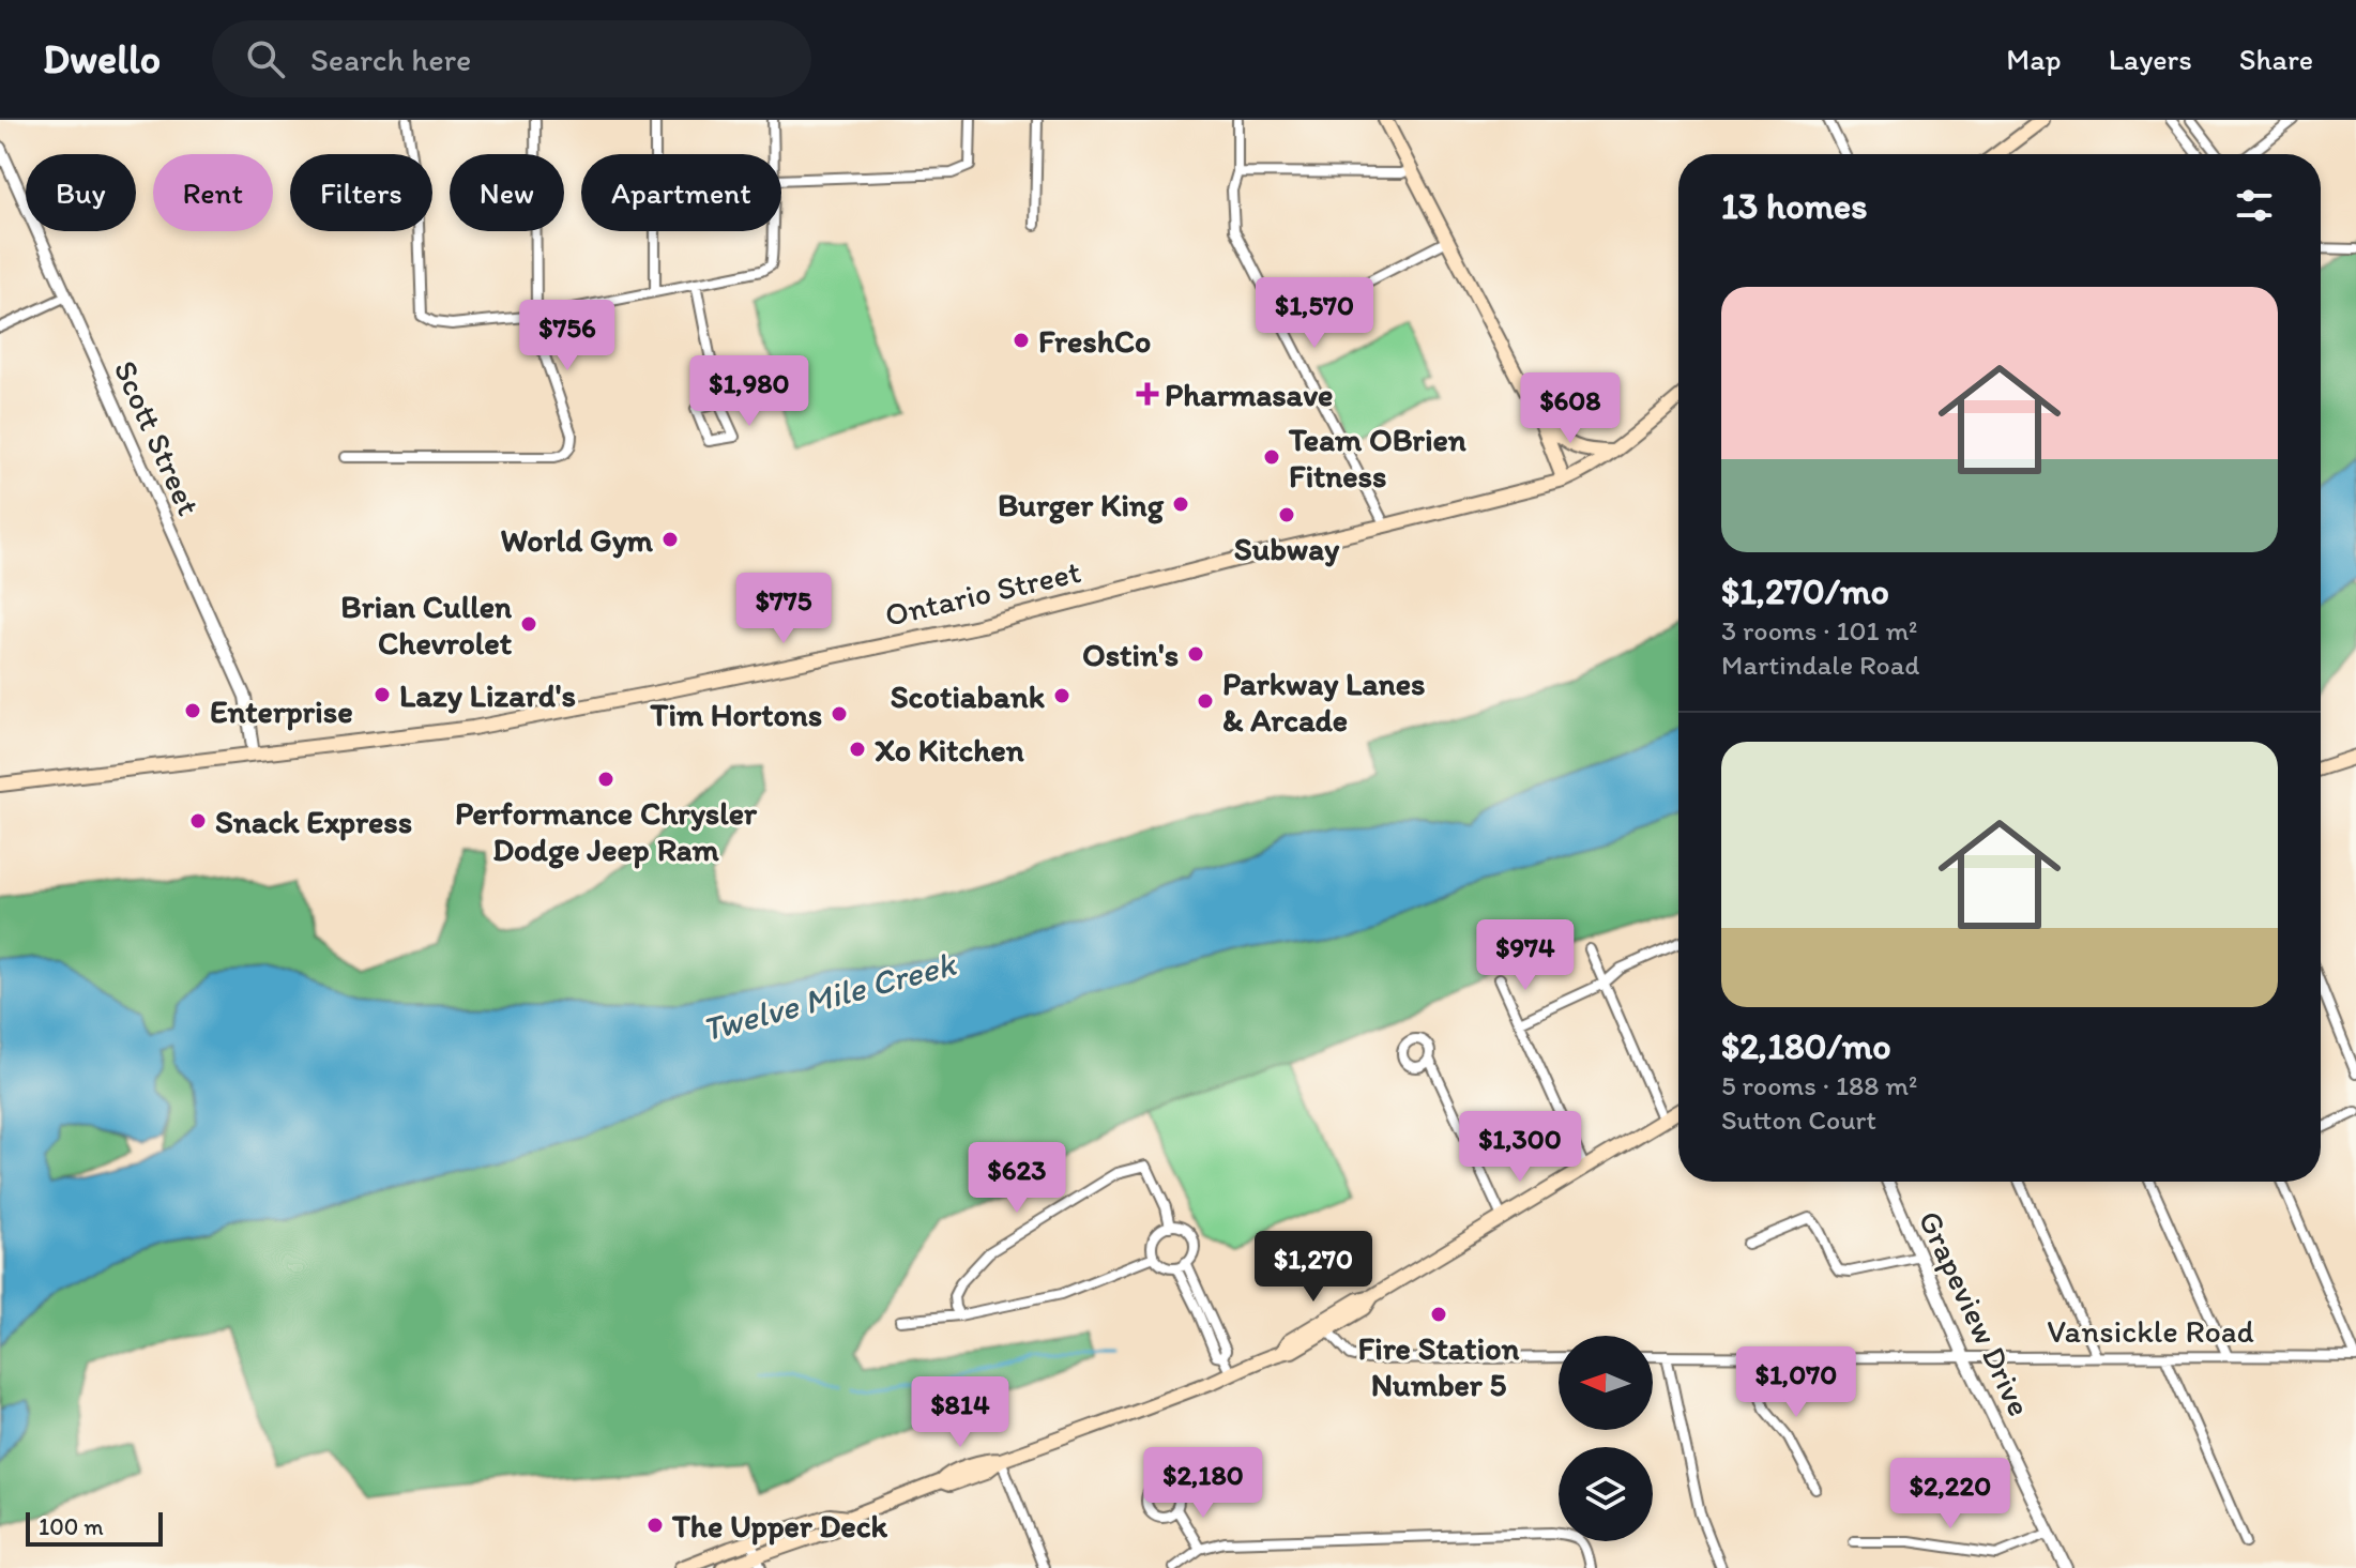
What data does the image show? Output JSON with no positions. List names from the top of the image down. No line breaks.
{"streets":{"main road":["Ontario Street"],"street":["Scott Street","Grapeview Drive","Vansickle Road"]},"crossings":[["Scott Street","Ontario Street"],["Grapeview Drive","Vansickle Road"]],"water":["Twelve Mile Creek"],"places":{"other":["FreshCo","Team OBrien Fitness","Burger King","Subway","World Gym","Brian Cullen Chevrolet","Ostin's","Lazy Lizard's","Scotiabank","Parkway Lanes & Arcade","Enterprise","Tim Hortons","Xo Kitchen","Performance Chrysler Dodge Jeep Ram","Snack Express","Fire Station Number 5","The Upper Deck"],"health":["Pharmasave"]},"scale_bar":"100 m","north":"left","page":{"header":"Dwello","search":"Search here","nav":["Map","Layers","Share"],"chip":["Buy","Rent","Filters","New","Apartment"],"heading":"13 homes","list":[{"name":"$1,270/mo","note":"3 rooms · 101 m² · Martindale Road"},{"name":"$2,180/mo","note":"5 rooms · 188 m² · Sutton Court"}],"price":["$1,570","$756","$1,980","$608","$775","$974","$1,300","$623","$1,270","$1,070","$814","$2,180","$2,220"],"scale":"100 m"}}
